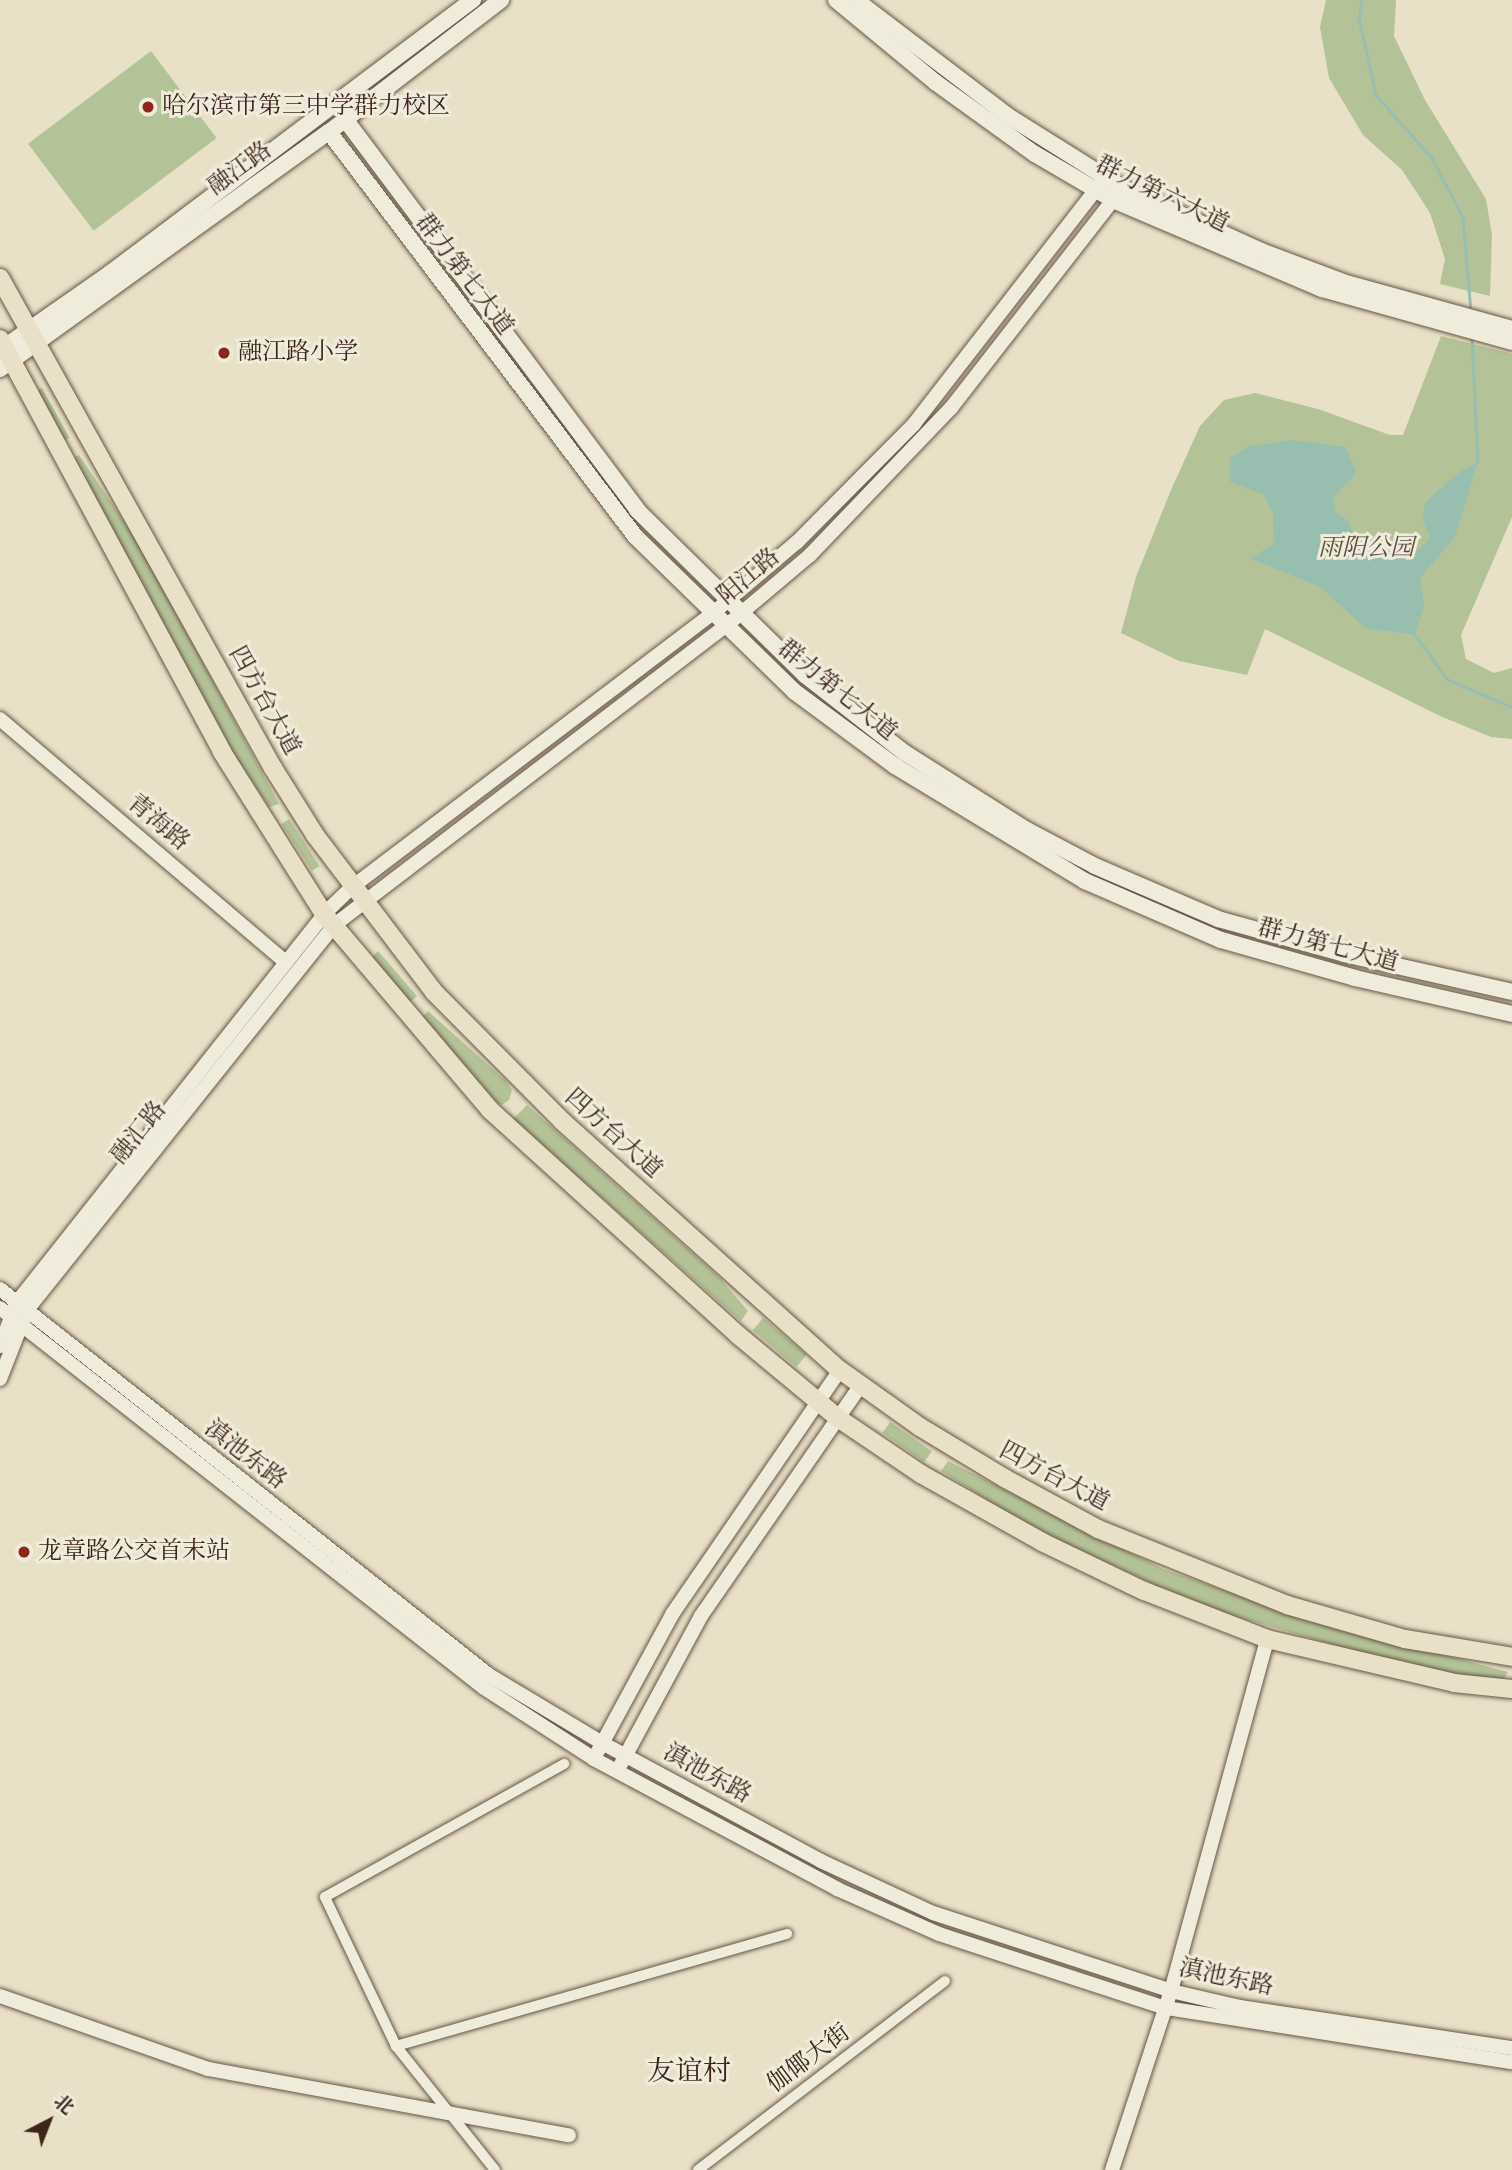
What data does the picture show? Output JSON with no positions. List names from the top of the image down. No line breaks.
{"streets":{"main road":["融江路","群力第六大道","群力第七大道","四方台大道"],"street":["阳江路","青海路","融汇路","滇池东路","伽倻大街"]},"crossings":[["融江路","群力第七大道"],["融江路","四方台大道"],["群力第六大道","阳江路"],["群力第七大道","阳江路"],["阳江路","四方台大道"],["阳江路","融汇路"],["青海路","融汇路"],["融汇路","滇池东路"]],"districts":["友谊村"],"parks":["雨阳公园"],"places":["哈尔滨市第三中学群力校区","融江路小学","龙章路公交首末站"],"north":"top right"}
